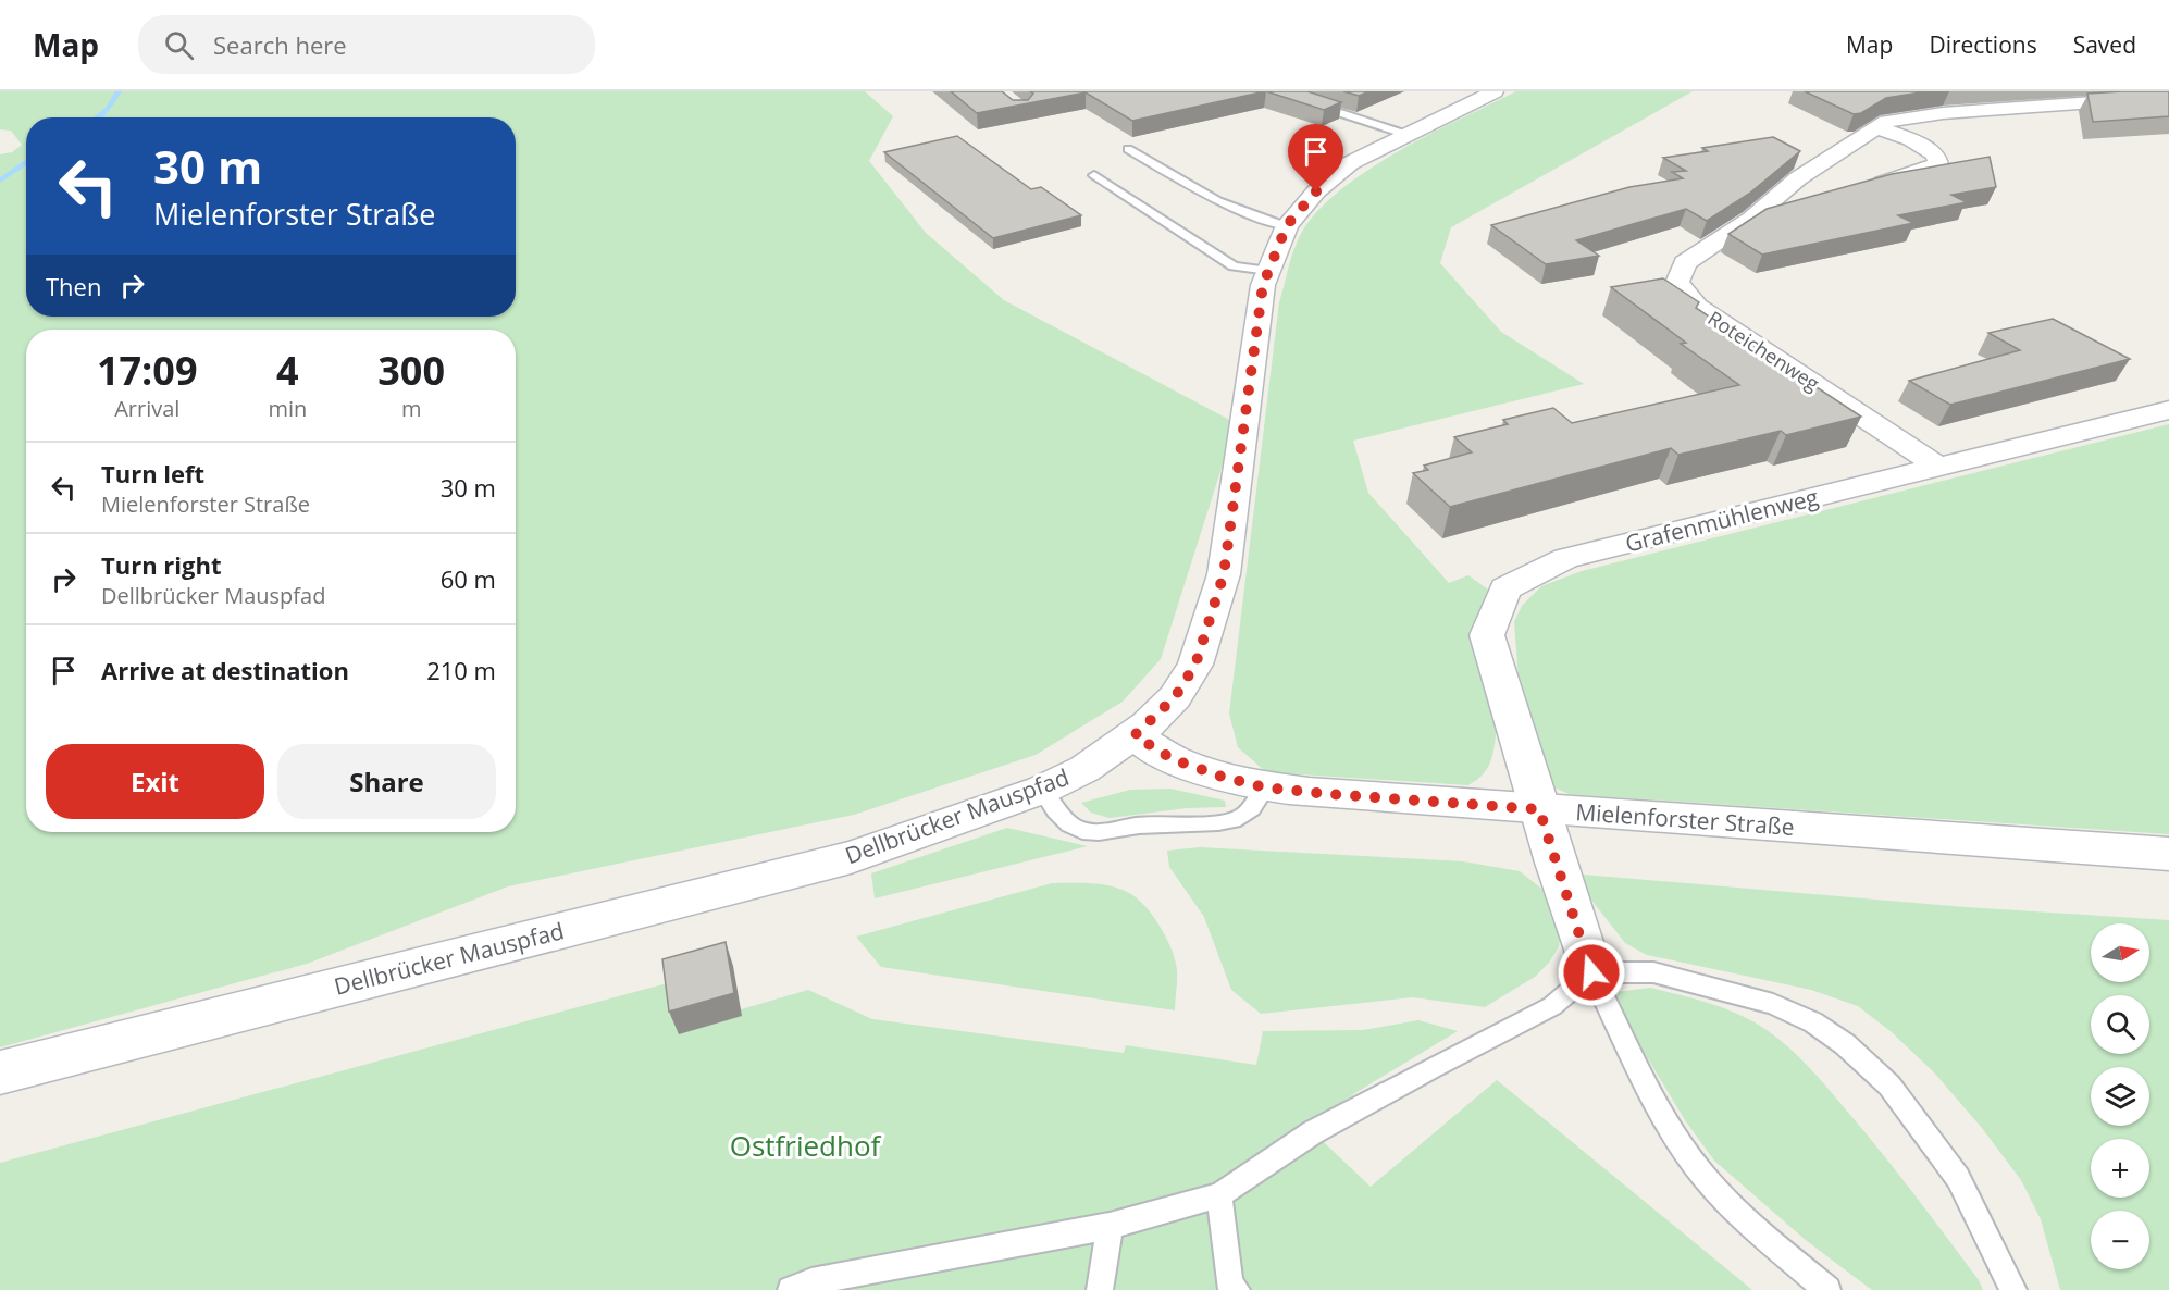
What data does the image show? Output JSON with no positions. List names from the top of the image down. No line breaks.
{"streets":{"street":["Roteichenweg","Grafenmühlenweg","Dellbrücker Mauspfad","Mielenforster Straße"]},"crossings":[["Roteichenweg","Grafenmühlenweg"],["Grafenmühlenweg","Mielenforster Straße"],["Dellbrücker Mauspfad","Mielenforster Straße"]],"parks":["Ostfriedhof"],"north":"right","page":{"header":"Map","search":"Search here","nav":["Map","Directions","Saved"],"turn":["30 m","Mielenforster Straße"],"then":"Then","eta":["17:09","Arrival","4","min","300","m"],"list":[{"name":"Turn left","note":"Mielenforster Straße","value":"30 m"},{"name":"Turn right","note":"Dellbrücker Mauspfad","value":"60 m"},{"name":"Arrive at destination","value":"210 m"}],"buttons":["Exit","Share"],"map_buttons":["+","−"]}}
